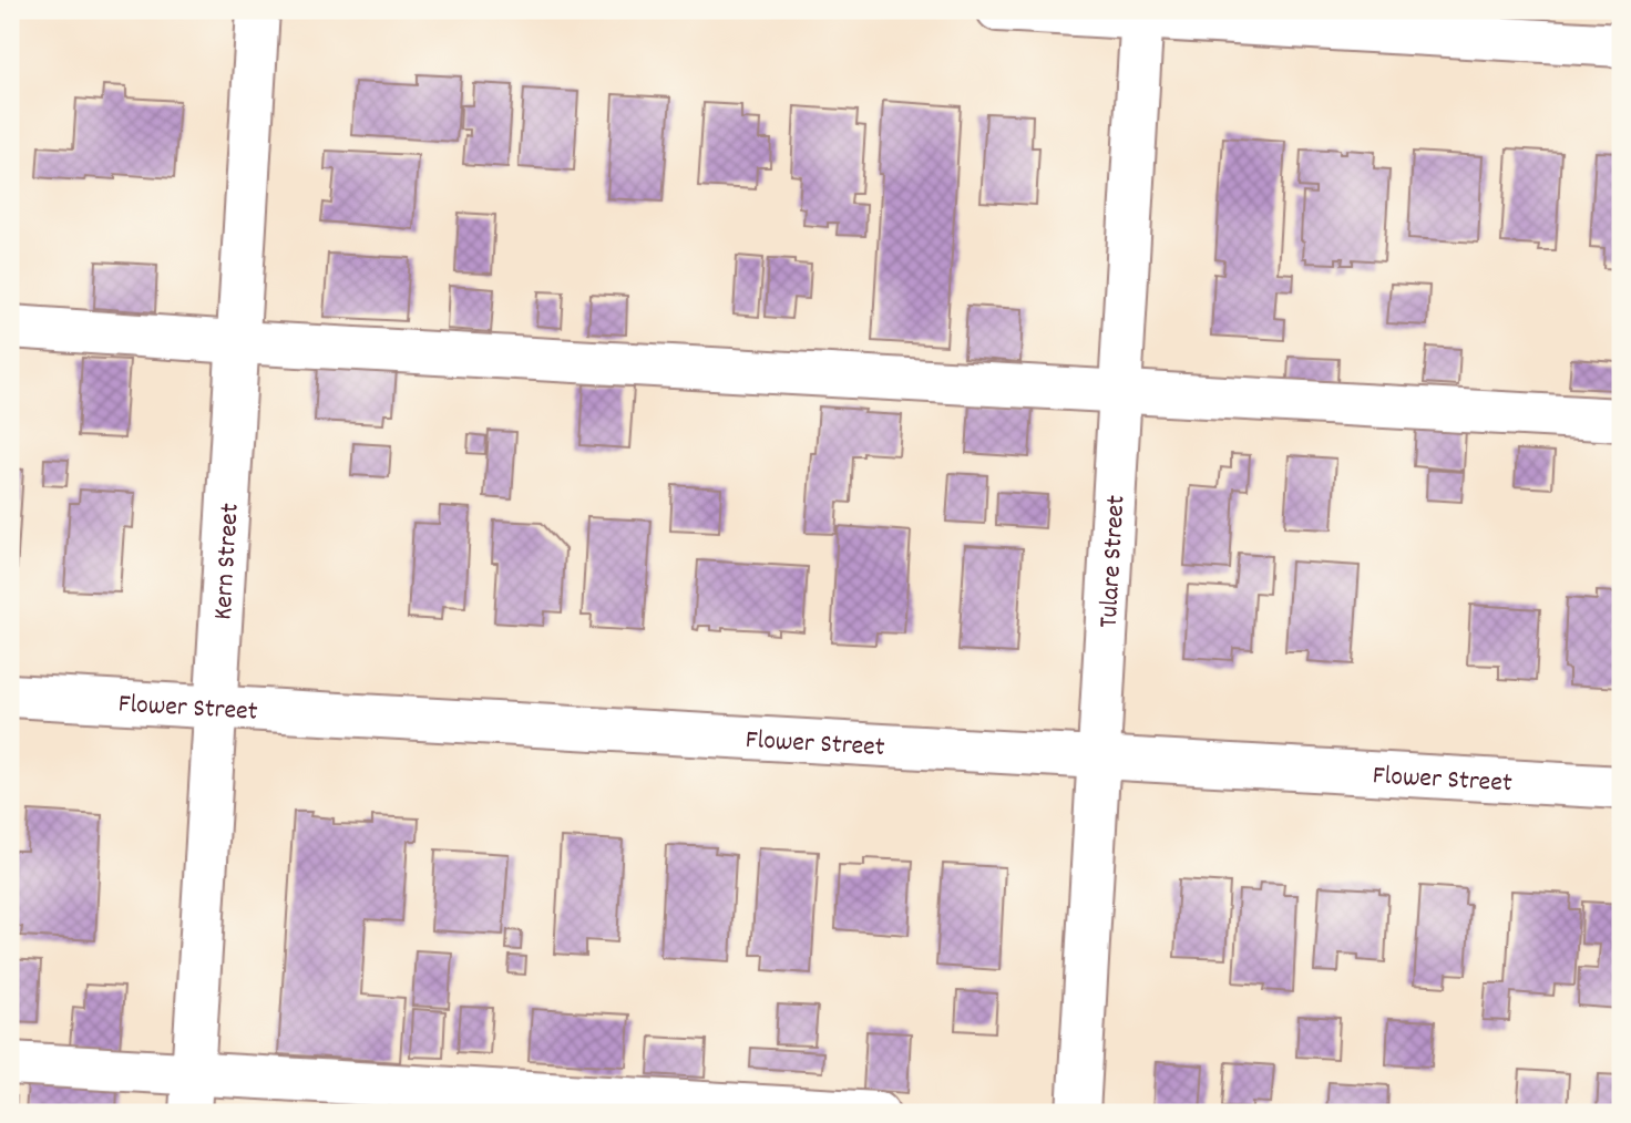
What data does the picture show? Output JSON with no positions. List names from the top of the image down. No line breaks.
{"streets":{"street":["Kern Street","Tulare Street","Flower Street"]},"crossings":[["Kern Street","Flower Street"],["Tulare Street","Flower Street"]]}
